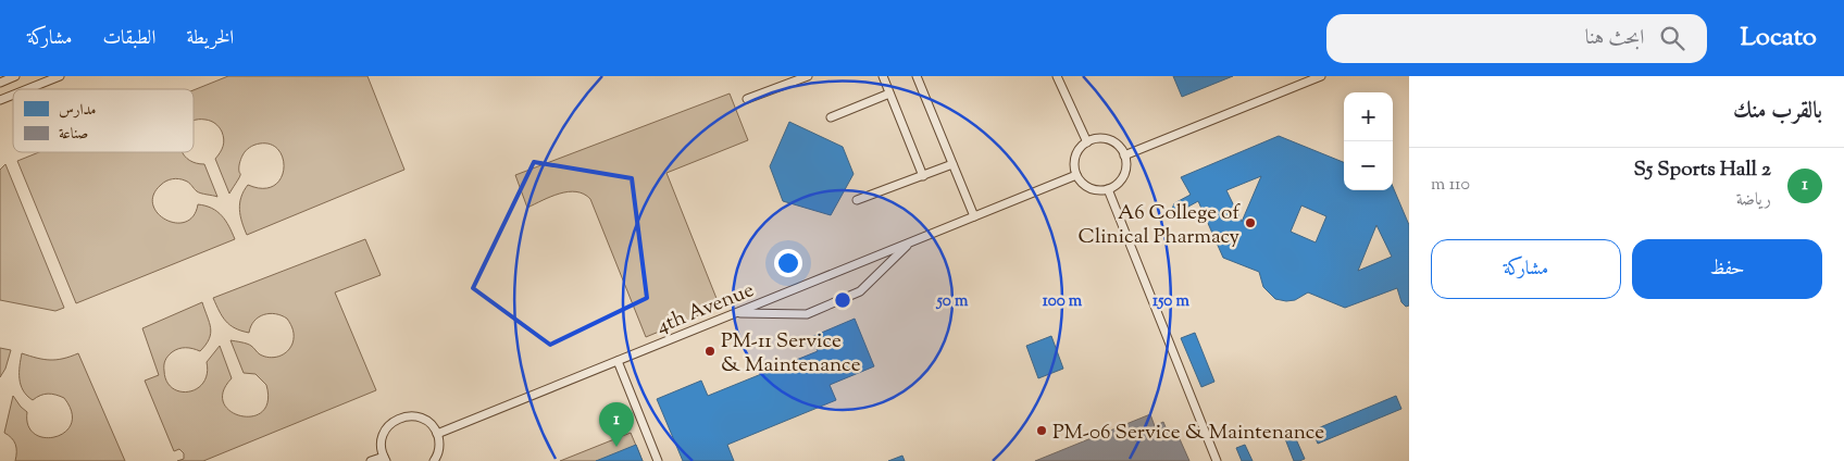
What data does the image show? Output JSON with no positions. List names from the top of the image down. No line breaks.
{"streets":{"lane":["4th Avenue"]},"places":["A6 College of Clinical Pharmacy","PM-11 Service & Maintenance","PM-06 Service & Maintenance"],"legend":["مدارس","صناعة"],"page":{"header":"Locato","search":"ابحث هنا","nav":["الخريطة","الطبقات","مشاركة"],"heading":"بالقرب منك","map_buttons":["+","−"],"list":[{"mark":"1","name":"S5 Sports Hall 2","note":"رياضة","value":"110 m"}],"buttons":["حفظ","مشاركة"],"pins":"1"},"rings":["50 m","100 m","150 m"]}
